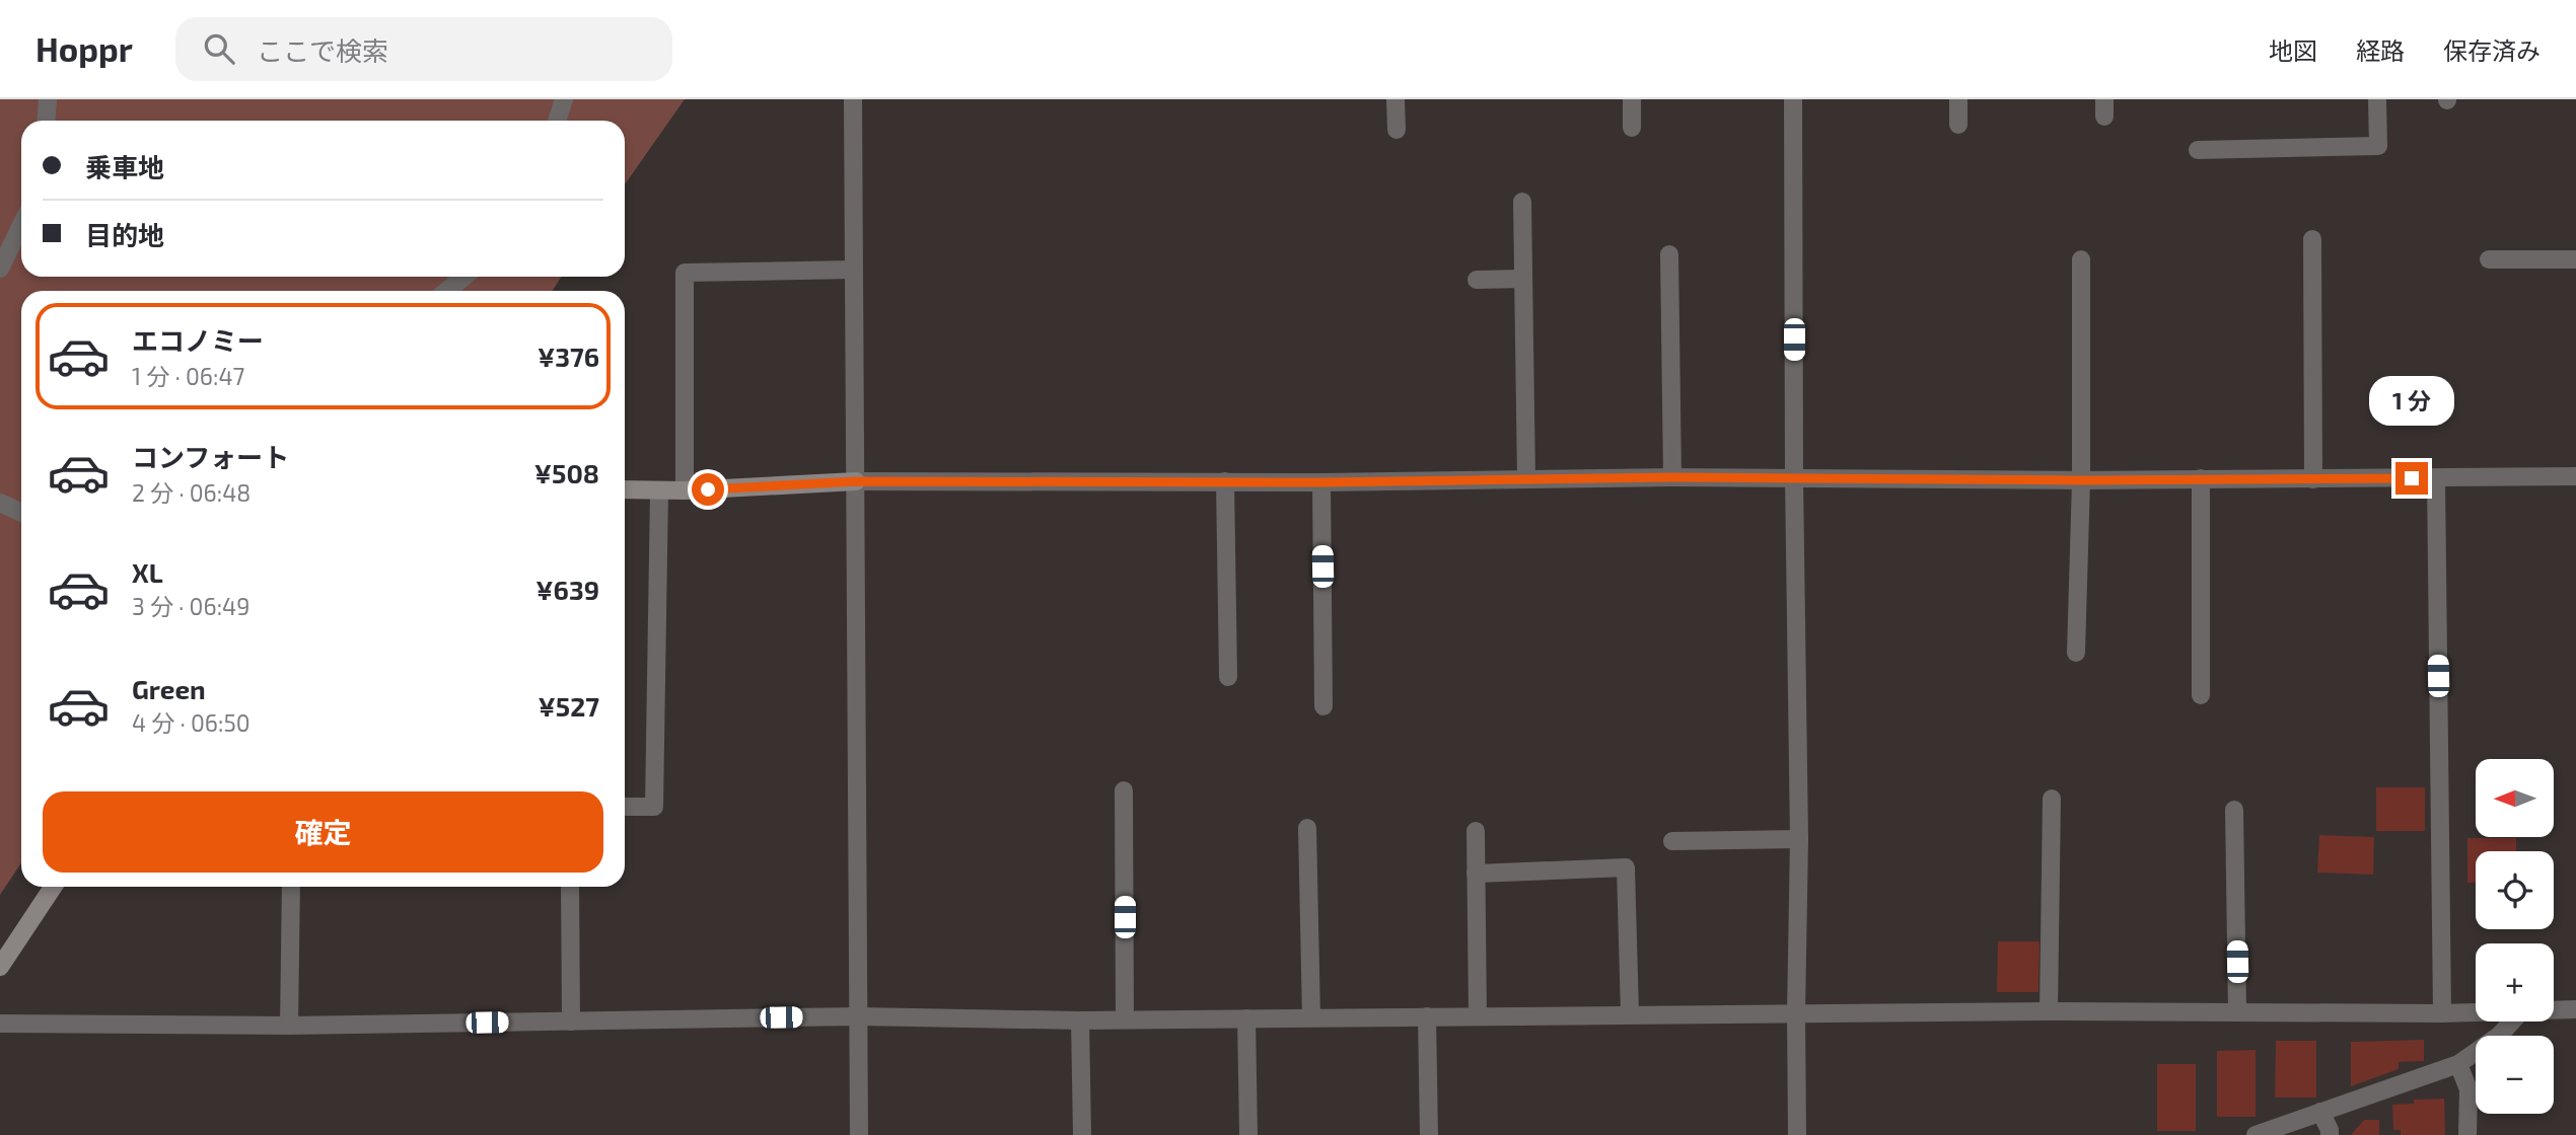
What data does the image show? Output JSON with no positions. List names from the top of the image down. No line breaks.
{"north":"left","page":{"header":"Hoppr","search":"ここで検索","nav":["地図","経路","保存済み"],"banner":["乗車地","目的地"],"list":[{"name":"エコノミー","note":"1 分 · 06:47","value":"¥376"},{"name":"コンフォート","note":"2 分 · 06:48","value":"¥508"},{"name":"XL","note":"3 分 · 06:49","value":"¥639"},{"name":"Green","note":"4 分 · 06:50","value":"¥527"}],"bubble":"1 分","map_buttons":["+","−"],"buttons":"確定"}}
